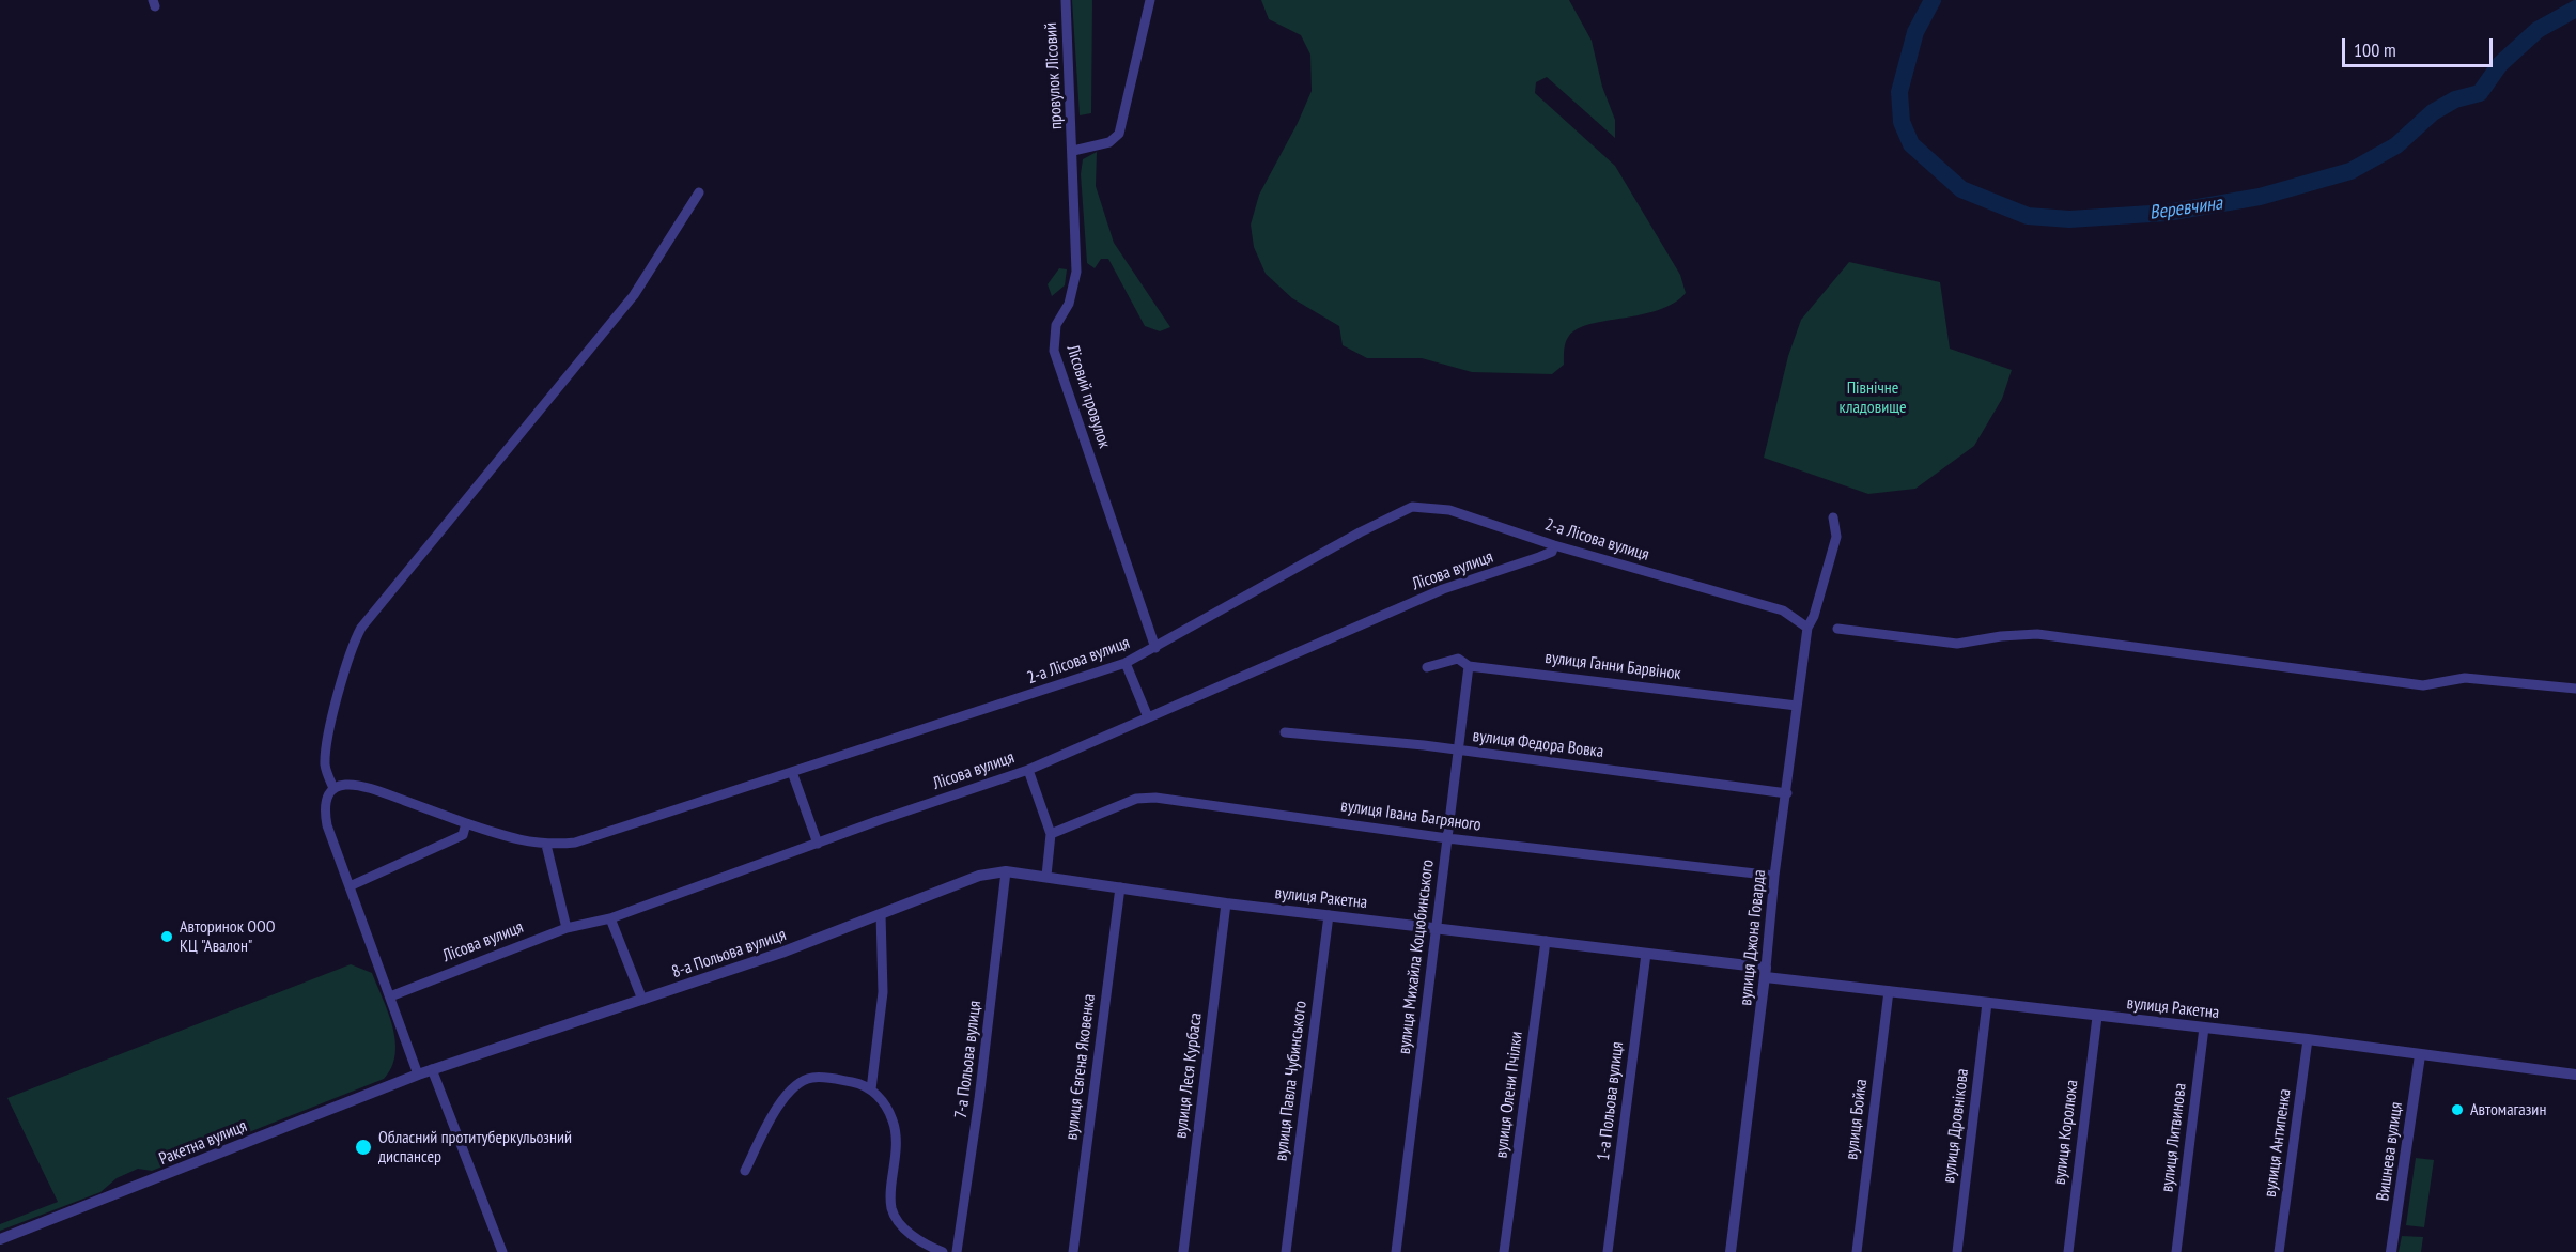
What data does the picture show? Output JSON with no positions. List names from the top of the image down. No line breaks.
{"streets":{"street":["провулок Лісовий","Лісовий провулок","2-а Лісова вулиця","Лісова вулиця","вулиця Ганни Барвінок","вулиця Федора Вовка","вулиця Івана Багряного","вулиця Ракетна","вулиця Джона Говарда","8-а Польова вулиця","вулиця Михайла Коцюбинського","7-а Польова вулиця","вулиця Євгена Яковенка","вулиця Леся Курбаса","вулиця Павла Чубинського","вулиця Олени Пчілки","1-а Польова вулиця","вулиця Бойка","вулиця Дровнікова","вулиця Королюка","вулиця Литвинова","Ракетна вулиця","вулиця Антипенка","Вишнева вулиця"]},"crossings":[["провулок Лісовий","Лісовий провулок"],["Лісовий провулок","2-а Лісова вулиця"],["2-а Лісова вулиця","Лісова вулиця"],["2-а Лісова вулиця","вулиця Джона Говарда"],["вулиця Ганни Барвінок","вулиця Джона Говарда"],["вулиця Ганни Барвінок","вулиця Михайла Коцюбинського"],["вулиця Федора Вовка","вулиця Джона Говарда"],["вулиця Федора Вовка","вулиця Михайла Коцюбинського"],["вулиця Івана Багряного","вулиця Джона Говарда"],["вулиця Івана Багряного","вулиця Михайла Коцюбинського"],["вулиця Ракетна","вулиця Джона Говарда"],["вулиця Ракетна","8-а Польова вулиця"],["вулиця Ракетна","вулиця Михайла Коцюбинського"],["вулиця Ракетна","7-а Польова вулиця"],["вулиця Ракетна","вулиця Євгена Яковенка"],["вулиця Ракетна","вулиця Леся Курбаса"],["вулиця Ракетна","вулиця Павла Чубинського"],["вулиця Ракетна","вулиця Олени Пчілки"],["вулиця Ракетна","1-а Польова вулиця"],["вулиця Ракетна","вулиця Бойка"],["вулиця Ракетна","вулиця Дровнікова"],["вулиця Ракетна","вулиця Королюка"],["вулиця Ракетна","вулиця Литвинова"],["вулиця Ракетна","вулиця Антипенка"],["вулиця Ракетна","Вишнева вулиця"],["8-а Польова вулиця","Ракетна вулиця"]],"water":["Веревчина"],"parks":["Північне кладовище"],"places":["Авторинок ООО КЦ \"Авалон\"","Автомагазин","Обласний протитуберкульозний диспансер"],"scale_bar":"100 m"}
